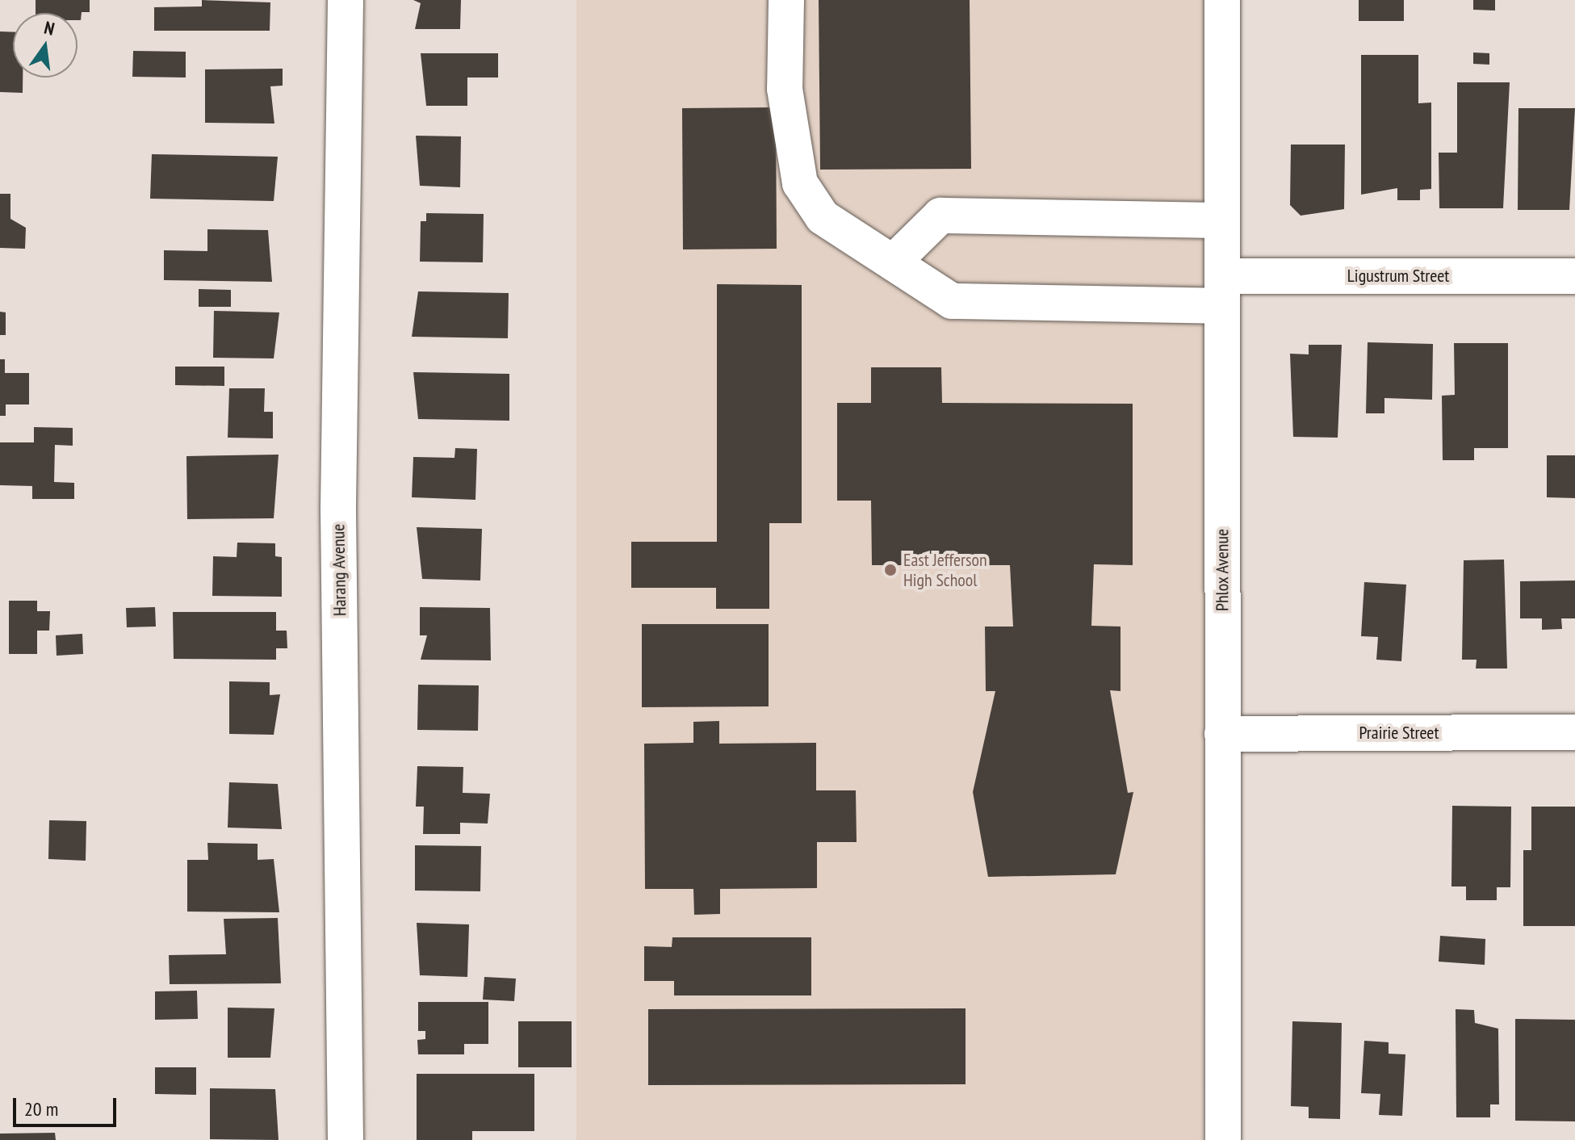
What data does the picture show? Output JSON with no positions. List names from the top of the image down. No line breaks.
{"streets":{"street":["Ligustrum Street","Harang Avenue","Phlox Avenue","Prairie Street"]},"crossings":[["Ligustrum Street","Phlox Avenue"],["Phlox Avenue","Prairie Street"]],"places":["East Jefferson High School"],"scale_bar":"20 m","north":"top"}
